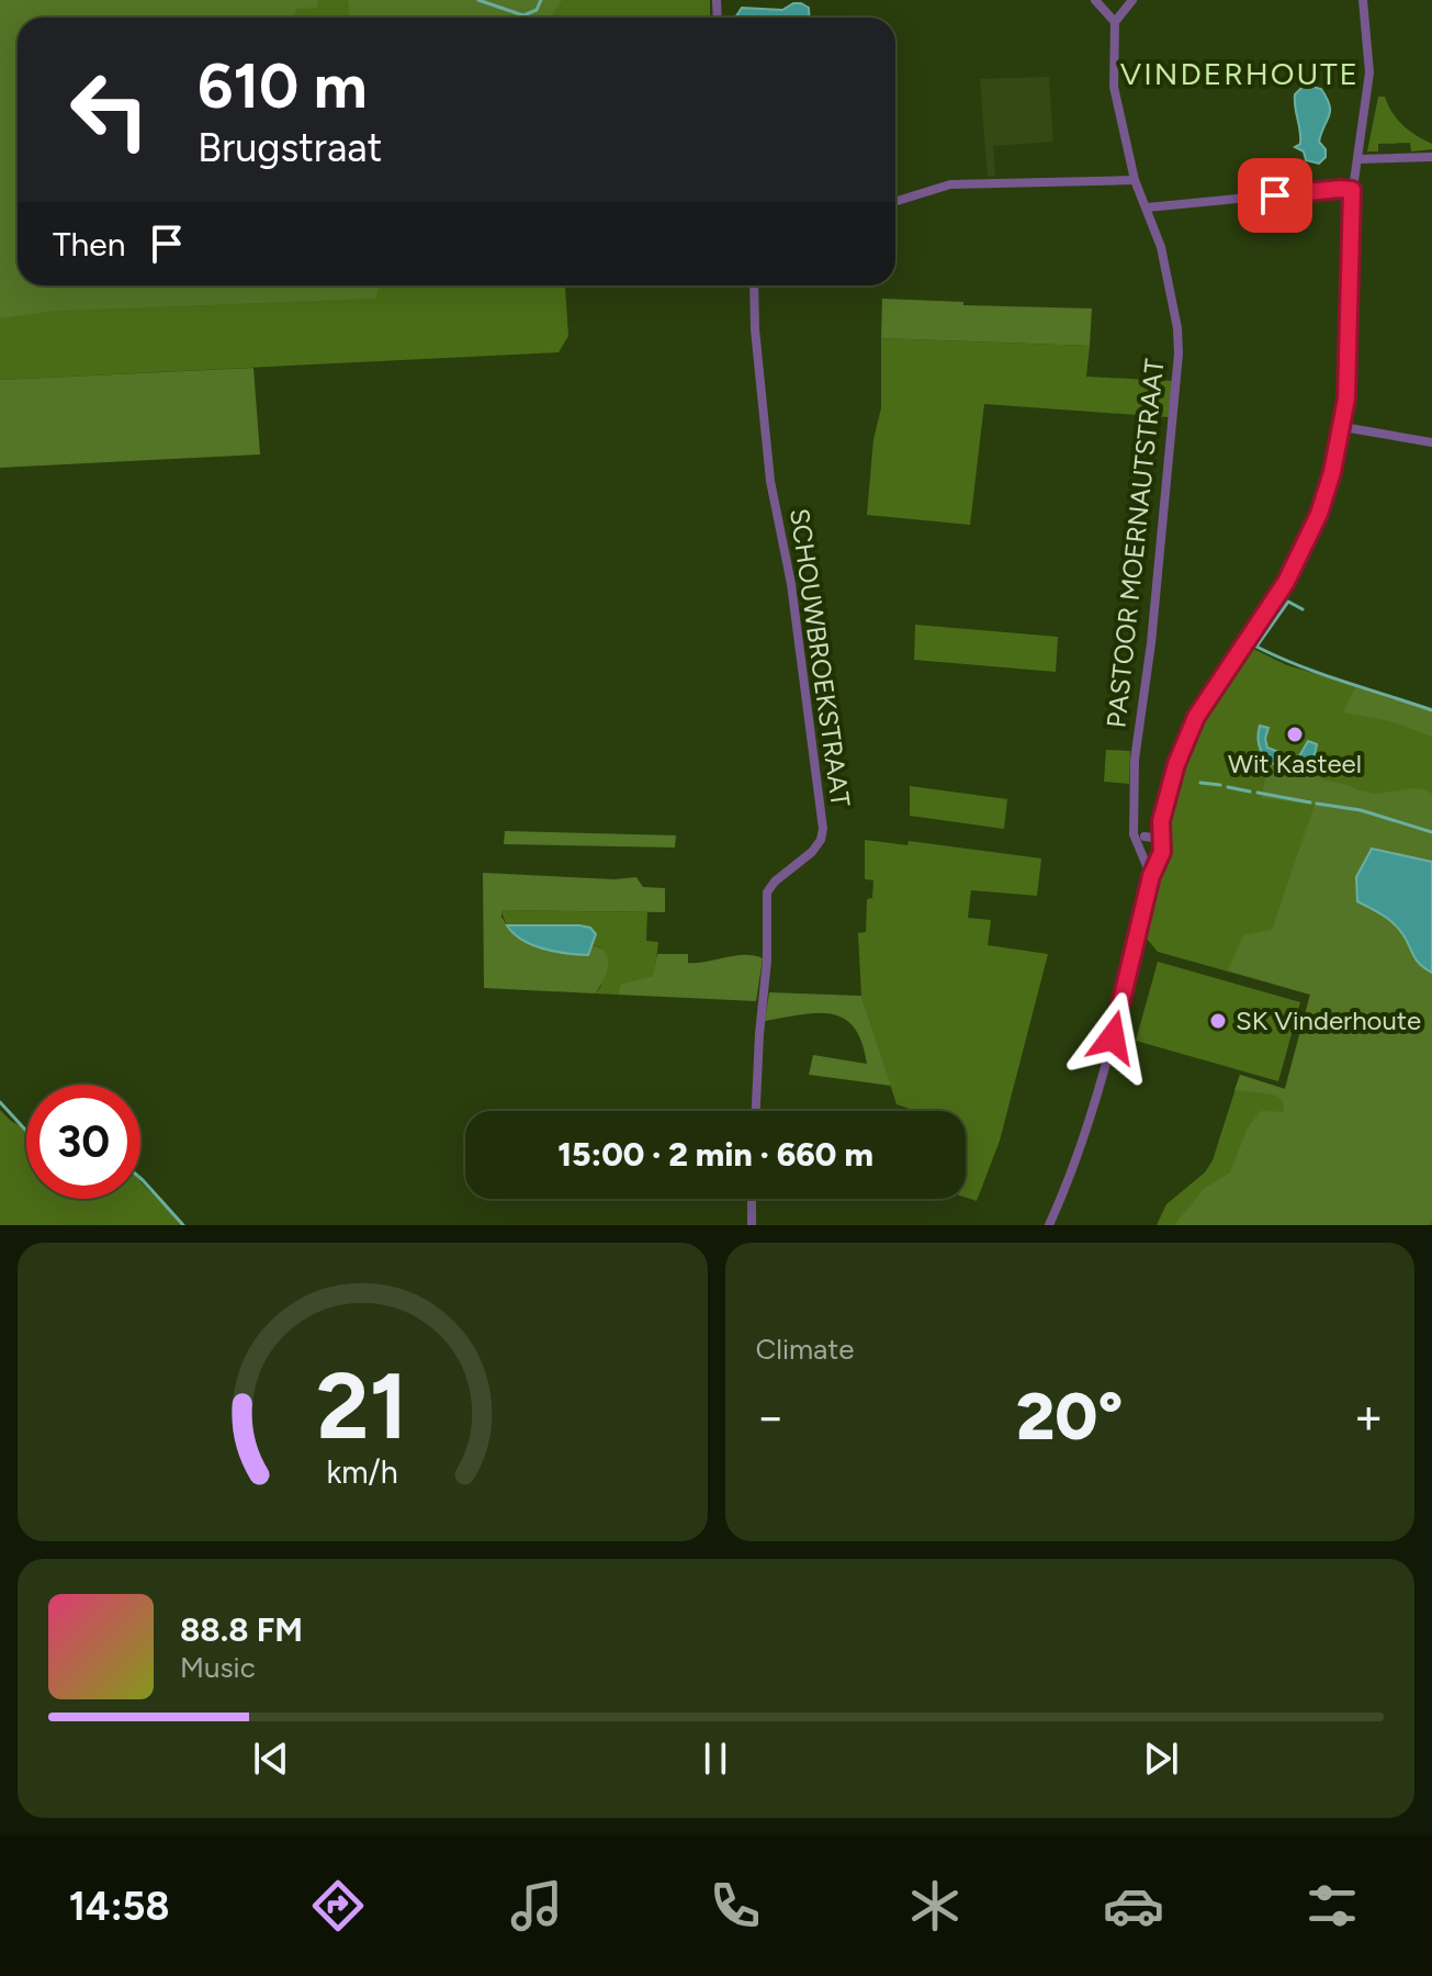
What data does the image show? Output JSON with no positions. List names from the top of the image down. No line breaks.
{"streets":{"street":["PASTOOR MOERNAUTSTRAAT","SCHOUWBROEKSTRAAT"]},"districts":["VINDERHOUTE"],"places":["Wit Kasteel","SK Vinderhoute"],"page":{"turn":["610 m","Brugstraat"],"then":"Then","limit":"30","trip":"15:00 · 2 min · 660 m","tile":"Climate","heat":["−","20°","+"],"song":["88.8 FM","Music"],"tabs":"14:58","gauge":["21","km/h"]}}
